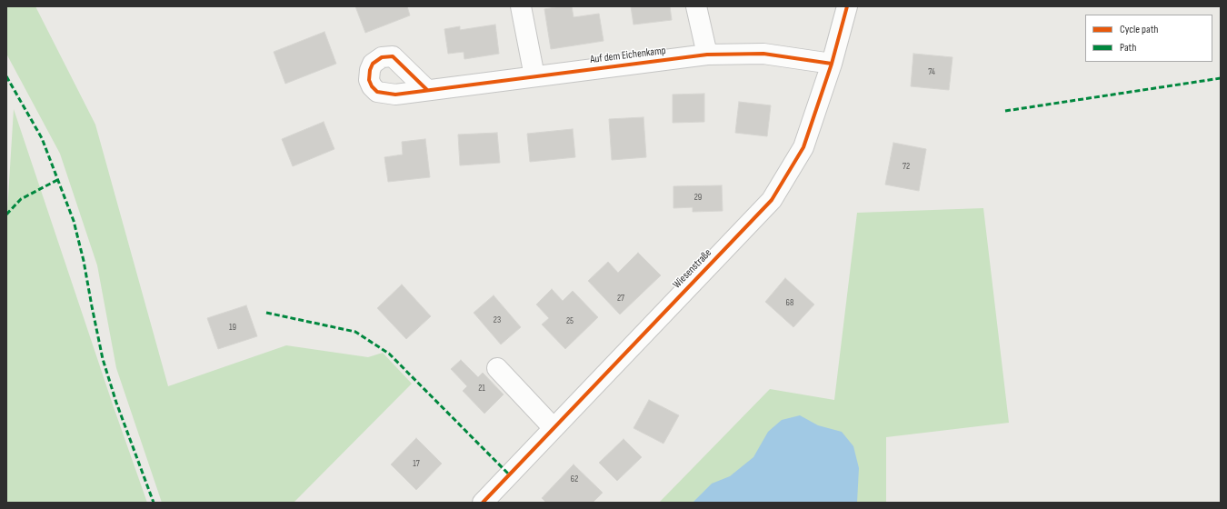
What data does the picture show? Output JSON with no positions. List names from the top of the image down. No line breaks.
{"streets":{"street":["Auf dem Eichenkamp","Wiesenstraße"]},"crossings":[["Auf dem Eichenkamp","Wiesenstraße"]],"house_numbers":["74","72","29","27","68","23","25","19","21","17","62"],"legend":["Cycle path","Path"]}
